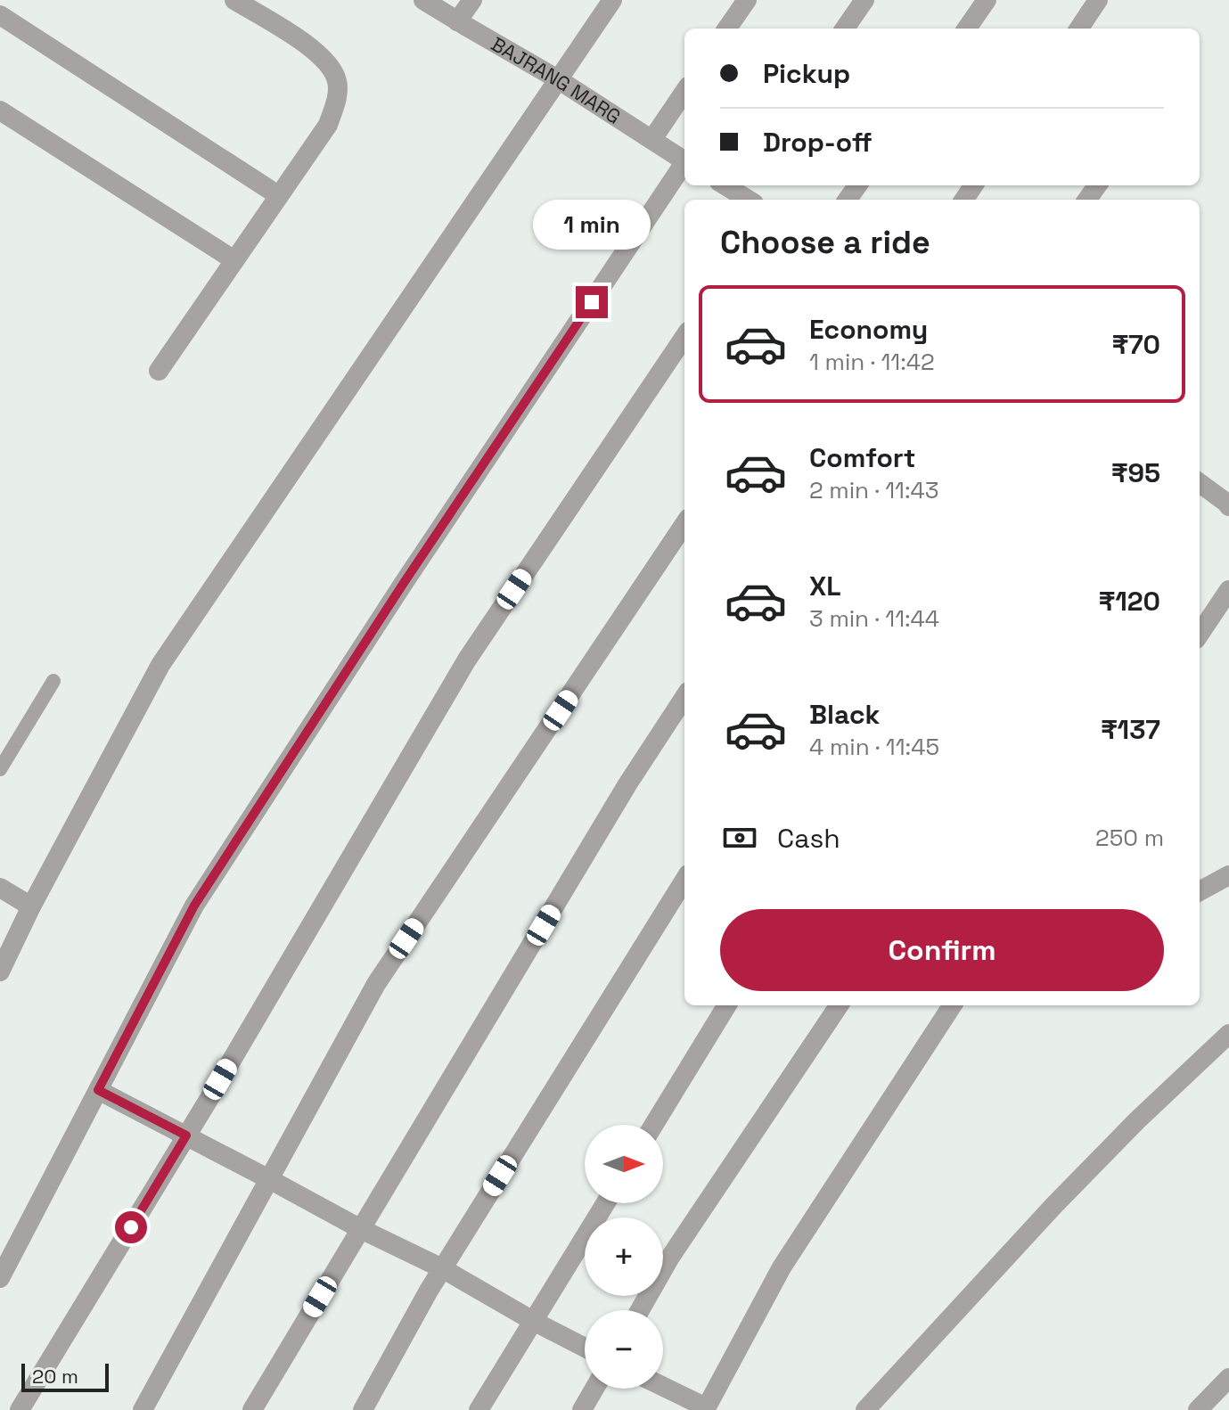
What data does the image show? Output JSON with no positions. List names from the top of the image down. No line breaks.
{"streets":{"street":["BAJRANG MARG"]},"scale_bar":"20 m","north":"right","page":{"banner":["Pickup","Drop-off"],"bubble":"1 min","heading":"Choose a ride","list":[{"name":"Economy","note":"1 min · 11:42","value":"₹70"},{"name":"Comfort","note":"2 min · 11:43","value":"₹95"},{"name":"XL","note":"3 min · 11:44","value":"₹120"},{"name":"Black","note":"4 min · 11:45","value":"₹137"}],"pay":["Cash","250 m"],"buttons":"Confirm","map_buttons":["+","−"],"scale":"20 m"}}
